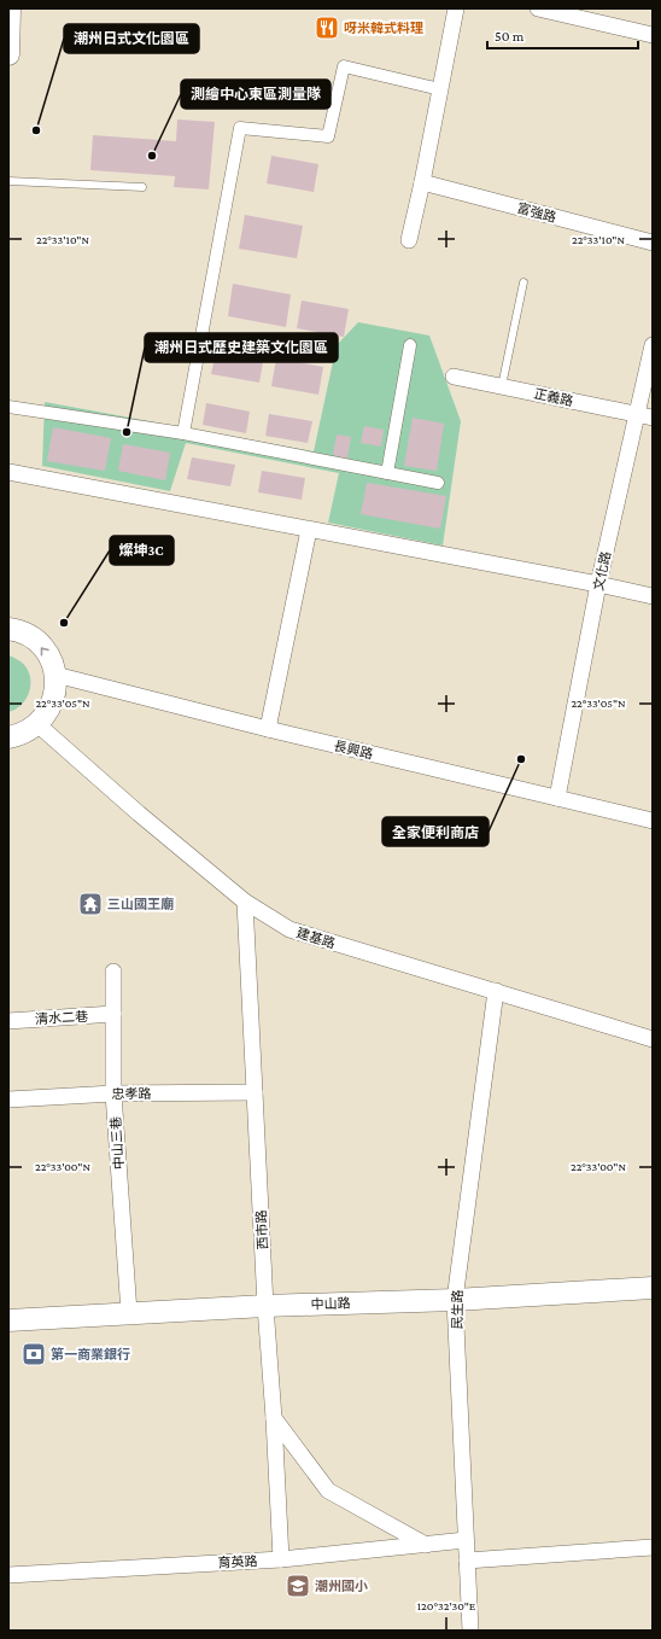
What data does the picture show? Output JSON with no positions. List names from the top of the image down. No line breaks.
{"streets":{"main road":["中山路"],"street":["富強路","正義路","文化路","長興路","建基路","清水二巷","忠孝路","中山三巷","西市路","民生路","育英路"]},"crossings":[["正義路","文化路"],["文化路","長興路"],["建基路","西市路"],["建基路","民生路"],["清水二巷","中山三巷"],["忠孝路","中山三巷"],["忠孝路","西市路"],["中山三巷","中山路"],["西市路","中山路"],["西市路","育英路"],["中山路","民生路"],["民生路","育英路"]],"places":{"restaurant":["呀米韓式料理"],"other":["潮州日式文化園區","測繪中心東區測量隊","潮州日式歷史建築文化園區","燦坤3C","全家便利商店"],"temple":["三山國王廟"],"bank":["第一商業銀行"],"school or university":["潮州國小"]},"scale_bar":"50 m","coordinates":["22°33'10\"N","22°33'05\"N","22°33'00\"N","120°32'30\"E"]}
